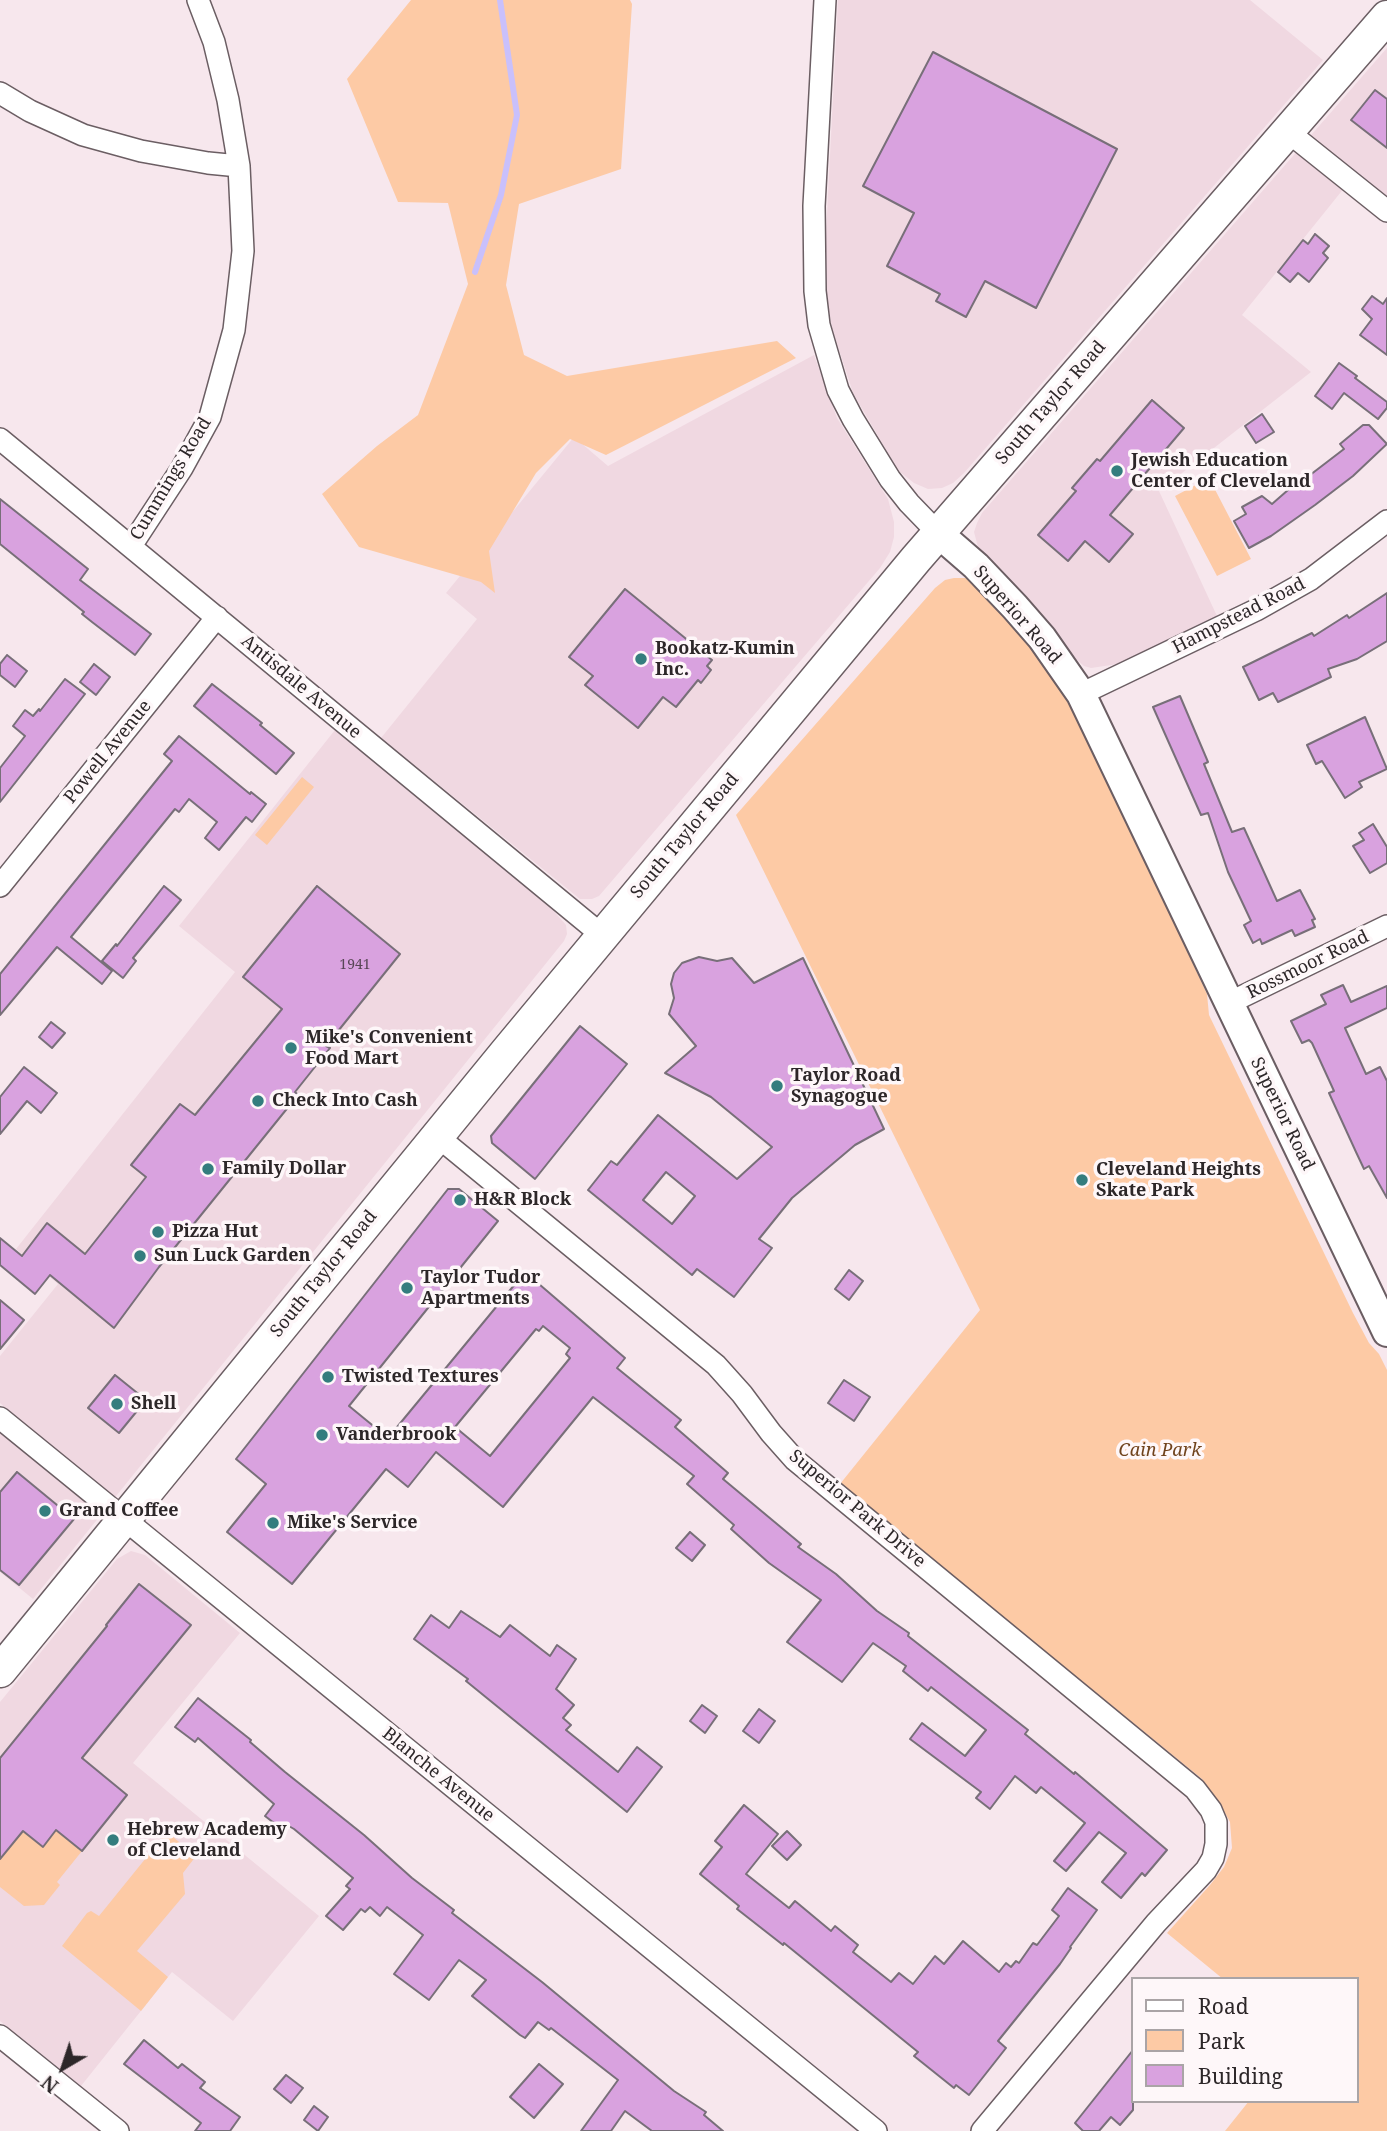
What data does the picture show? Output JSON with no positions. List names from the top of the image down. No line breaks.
{"streets":{"main road":["South Taylor Road"],"street":["Cummings Road","Superior Road","Hampstead Road","Antisdale Avenue","Powell Avenue","Rossmoor Road","Superior Park Drive","Blanche Avenue"]},"crossings":[["South Taylor Road","Superior Road"],["South Taylor Road","Antisdale Avenue"],["South Taylor Road","Superior Park Drive"],["South Taylor Road","Blanche Avenue"],["Cummings Road","Antisdale Avenue"],["Superior Road","Hampstead Road"],["Superior Road","Rossmoor Road"],["Antisdale Avenue","Powell Avenue"]],"parks":["Cain Park"],"places":["Jewish Education Center of Cleveland","Bookatz-Kumin Inc.","Mike's Convenient Food Mart","Taylor Road Synagogue","Check Into Cash","Family Dollar","Cleveland Heights Skate Park","H&R Block","Pizza Hut","Sun Luck Garden","Taylor Tudor Apartments","Twisted Textures","Shell","Vanderbrook","Grand Coffee","Mike's Service","Hebrew Academy of Cleveland"],"house_numbers":["1941"],"legend":["Road","Park","Building"],"north":"bottom left"}
